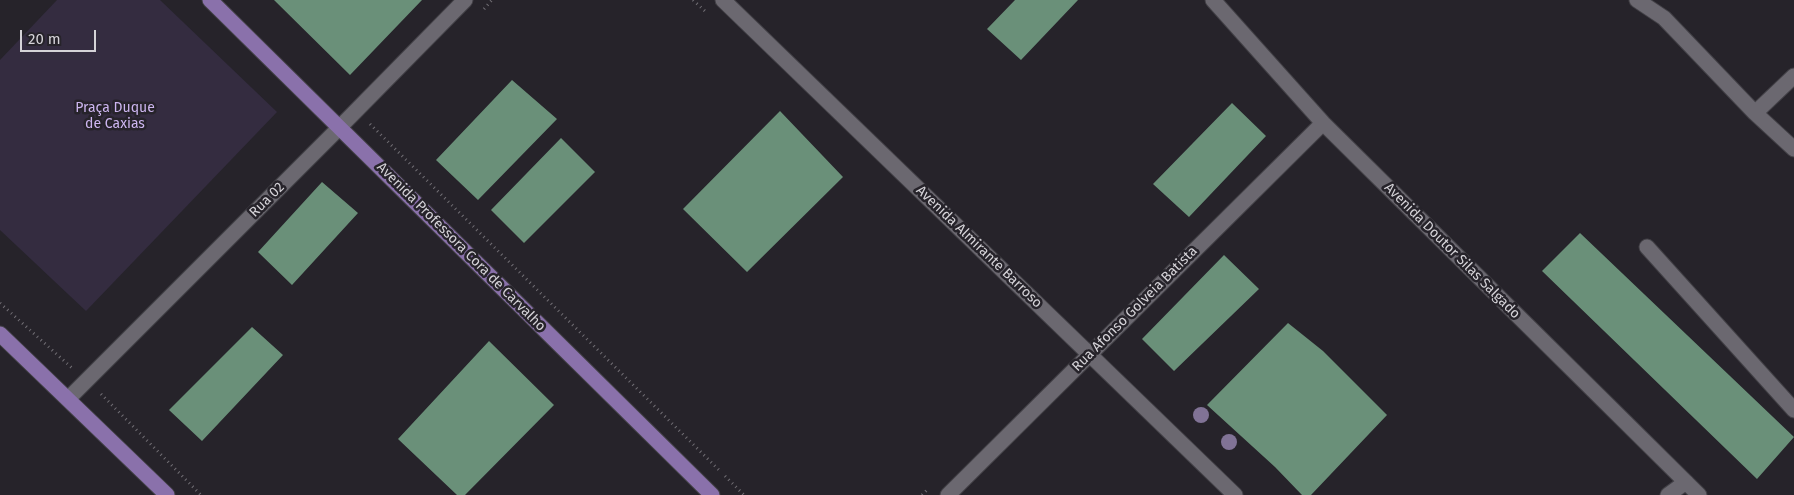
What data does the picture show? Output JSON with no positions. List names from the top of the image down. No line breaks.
{"streets":{"main road":["Avenida Professora Cora de Carvalho"],"street":["Rua 02","Avenida Almirante Barroso","Avenida Doutor Silas Salgado","Rua Afonso Golveia Batista"]},"crossings":[["Rua 02","Avenida Professora Cora de Carvalho"],["Avenida Almirante Barroso","Rua Afonso Golveia Batista"],["Avenida Doutor Silas Salgado","Rua Afonso Golveia Batista"]],"parks":["Praça Duque de Caxias"],"scale_bar":"20 m"}
